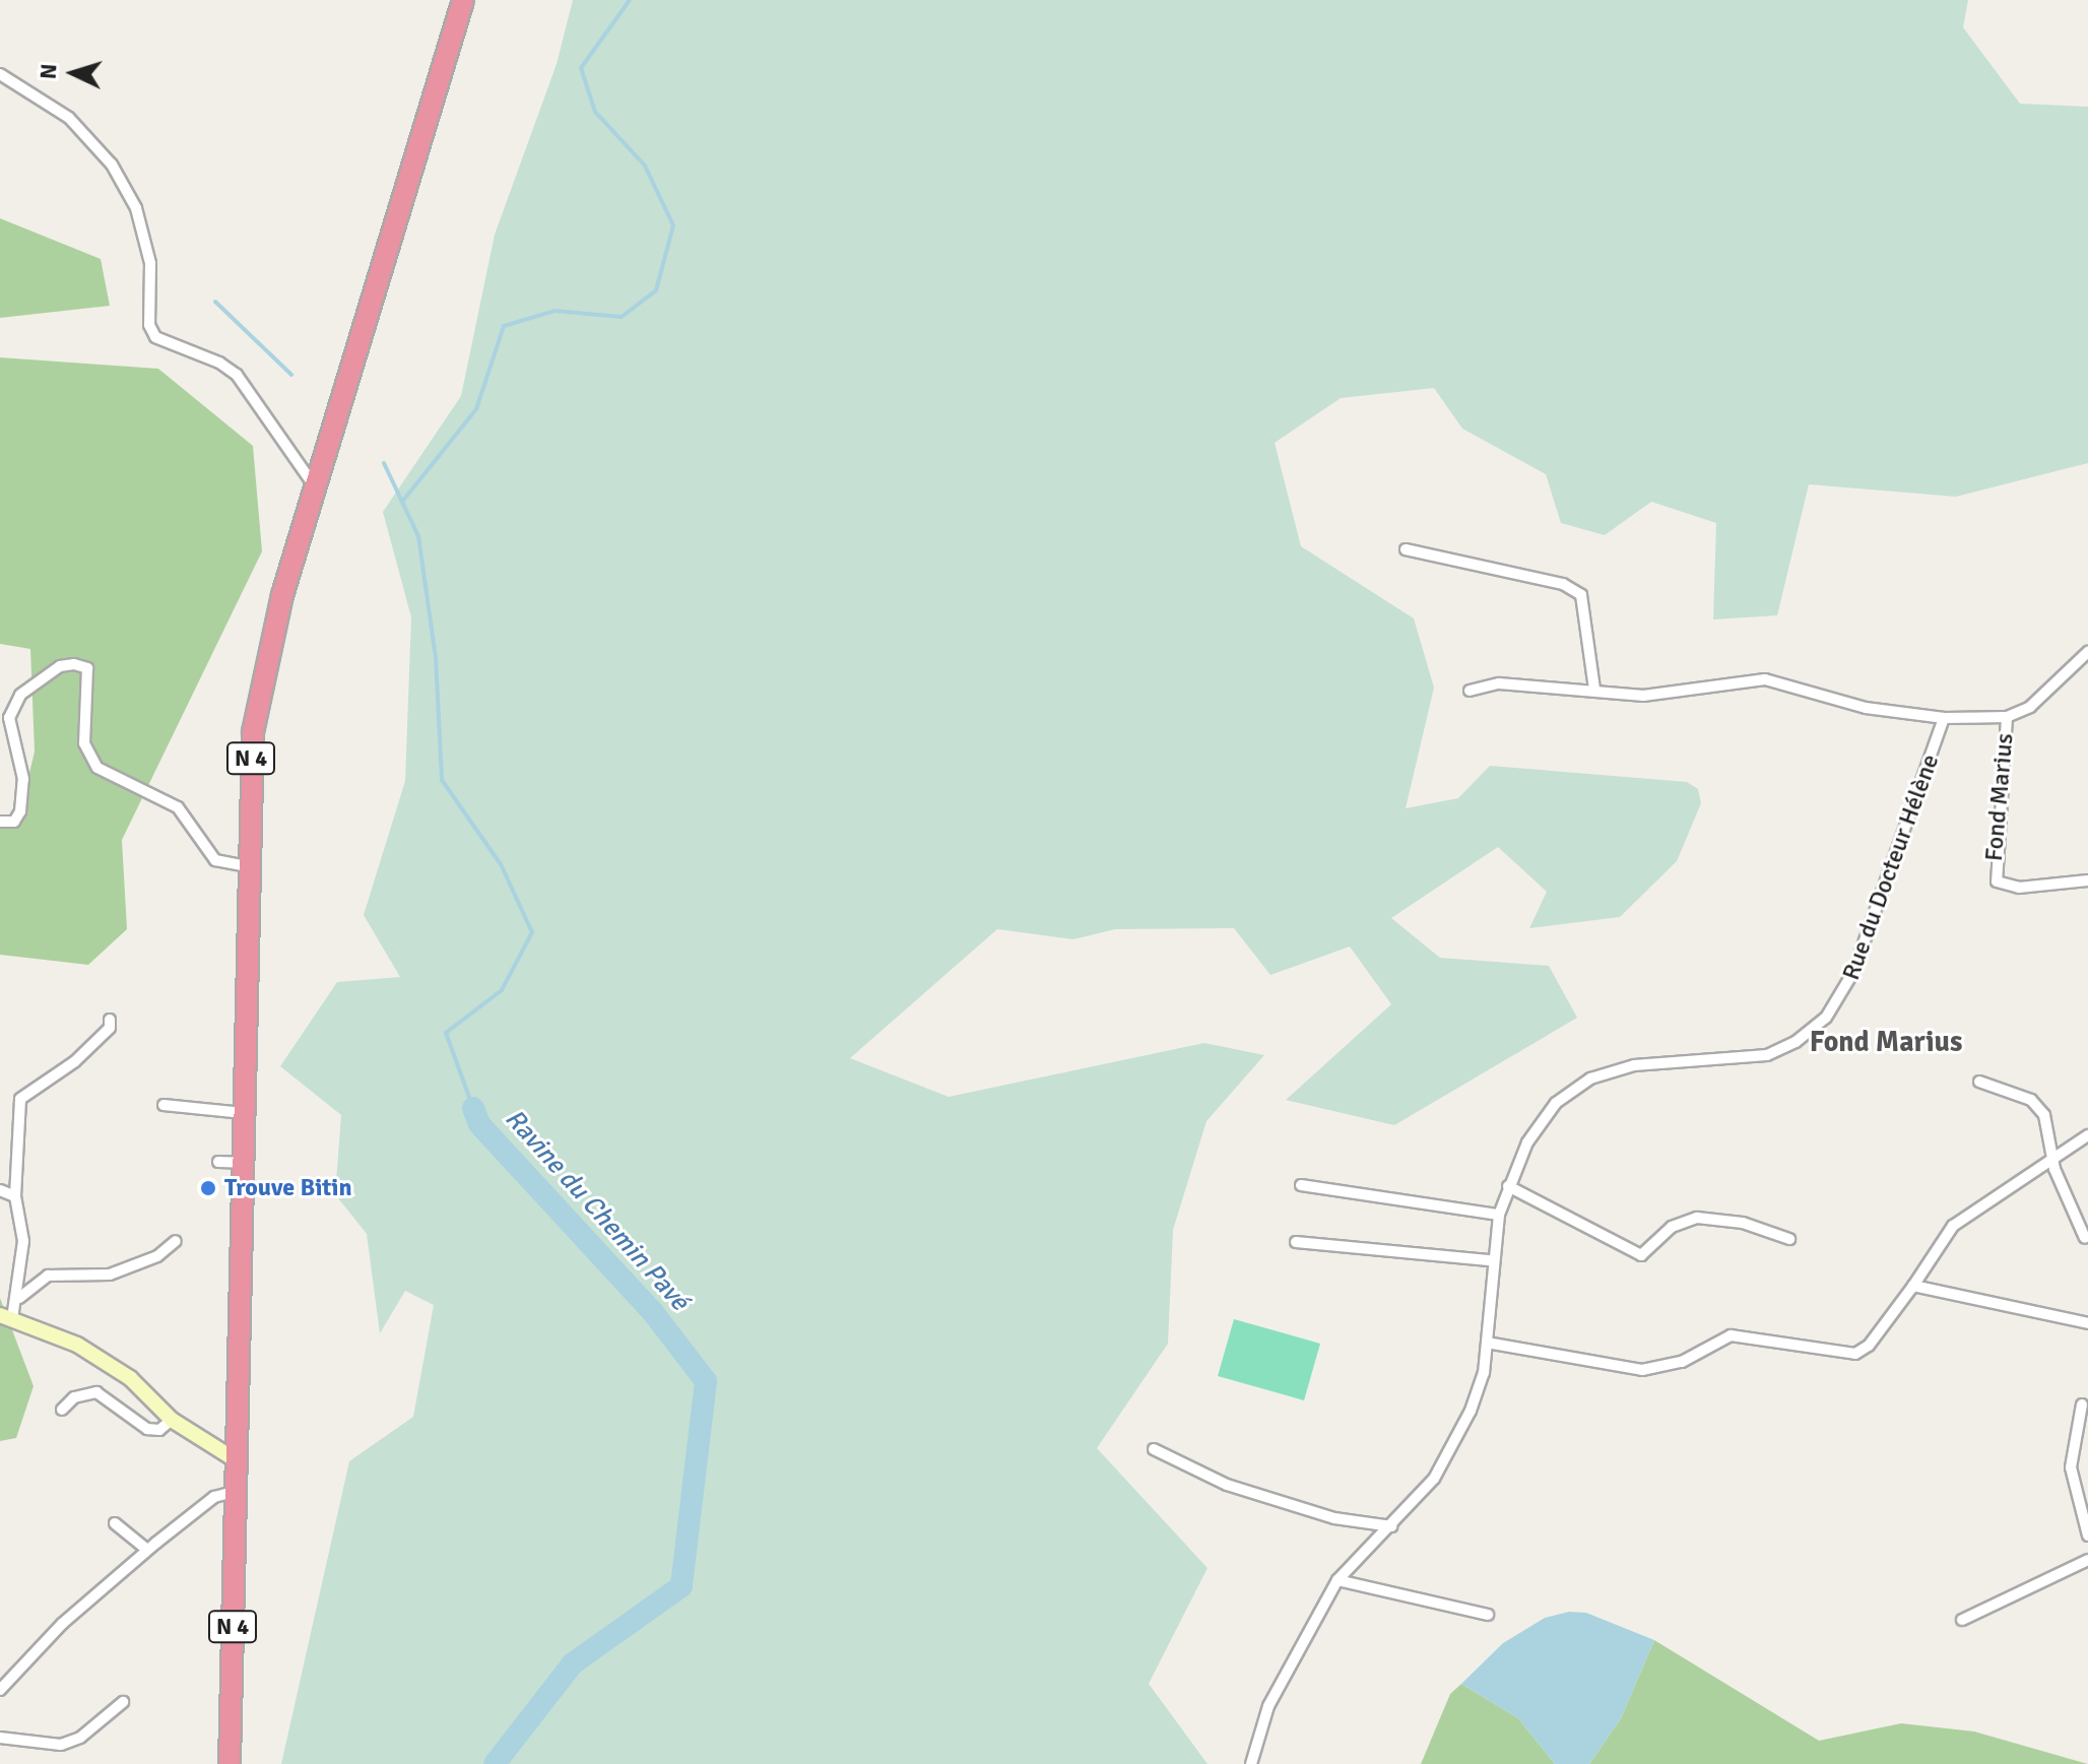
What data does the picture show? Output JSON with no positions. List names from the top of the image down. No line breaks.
{"streets":{"highway":["N 4"],"street":["Fond Marius","Rue du Docteur Hélène"]},"districts":["Fond Marius"],"water":["Ravine du Chemin Pavé"],"places":["Trouve Bitin"],"north":"left"}
